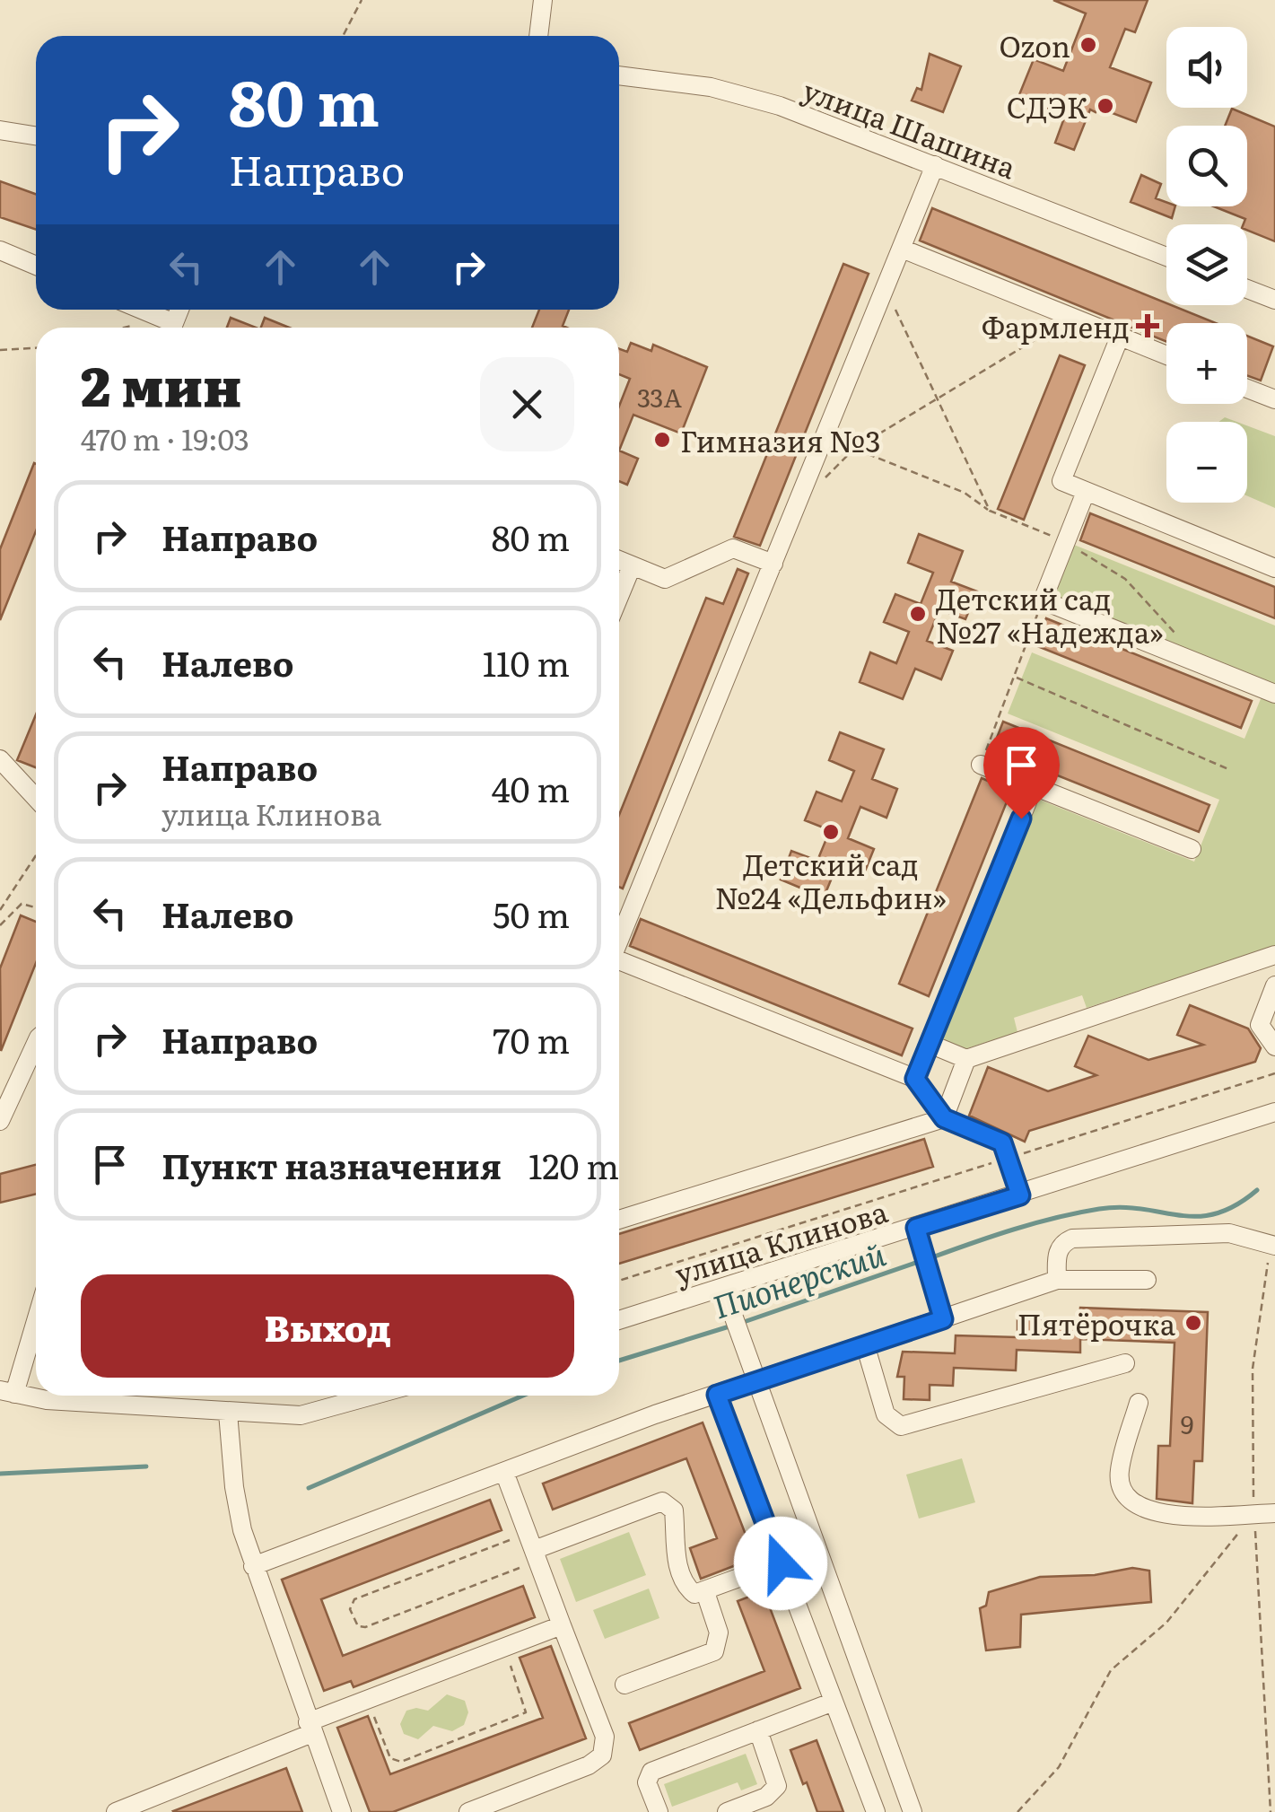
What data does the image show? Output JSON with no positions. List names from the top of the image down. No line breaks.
{"streets":{"street":["улица Шашина","улица Клинова"]},"water":["Пионерский"],"places":{"other":["Ozon","СДЭК","Гимназия №3","Детский сад №27 «Надежда»","Детский сад №24 «Дельфин»","Пятёрочка"],"health":["Фармленд"]},"house_numbers":["33А","9"],"page":{"map_buttons":["+","−"],"turn":["80 m","Направо"],"heading":["2 мин","470 m · 19:03"],"list":[{"name":"Направо","value":"80 m"},{"name":"Налево","value":"110 m"},{"name":"Направо","note":"улица Клинова","value":"40 m"},{"name":"Налево","value":"50 m"},{"name":"Направо","value":"70 m"},{"name":"Пункт назначения","value":"120 m"}],"buttons":"Выход"}}
